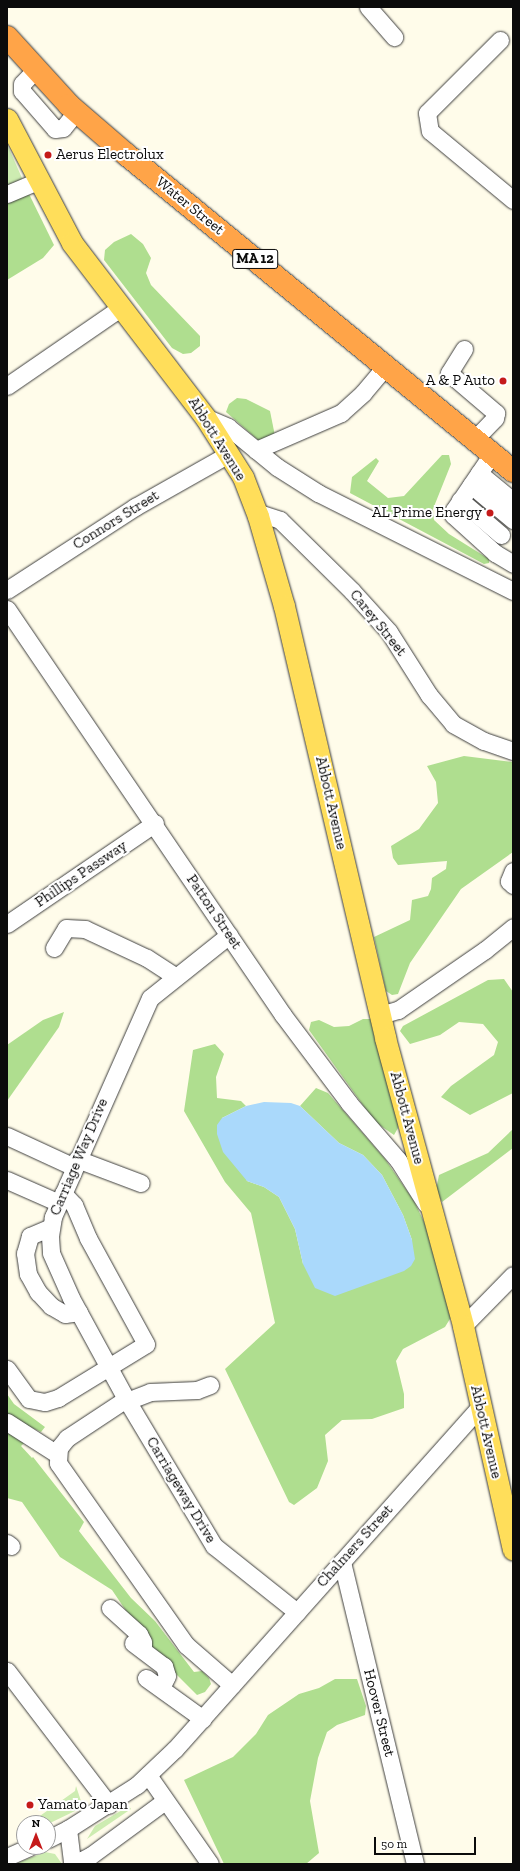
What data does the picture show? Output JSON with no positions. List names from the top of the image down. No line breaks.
{"streets":{"highway":["Water Street","MA 12"],"main road":["Abbott Avenue"],"street":["Connors Street","Carey Street","Phillips Passway","Patton Street","Carriage Way Drive","Carriageway Drive","Chalmers Street","Hoover Street"]},"crossings":[["Abbott Avenue","Connors Street"],["Abbott Avenue","Carey Street"],["Abbott Avenue","Patton Street"],["Abbott Avenue","Chalmers Street"],["Phillips Passway","Patton Street"],["Patton Street","Carriage Way Drive"],["Carriage Way Drive","Carriageway Drive"],["Carriageway Drive","Chalmers Street"],["Chalmers Street","Hoover Street"]],"places":["Aerus Electrolux","A & P Auto","AL Prime Energy","Yamato Japan"],"scale_bar":"50 m","north":"top"}
